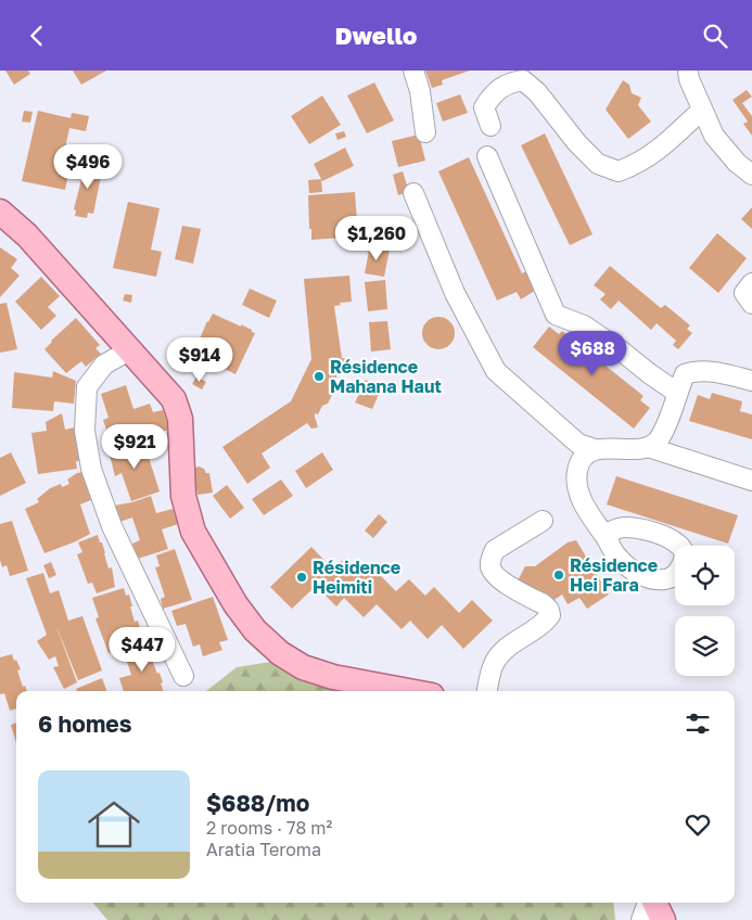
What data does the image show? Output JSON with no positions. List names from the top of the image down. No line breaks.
{"places":["Résidence Mahana Haut","Résidence Hei Fara","Résidence Heimiti"],"page":{"header":"Dwello","price":["$496","$1,260","$688","$914","$921","$447"],"heading":"6 homes","list":[{"name":"$688/mo","note":"2 rooms · 78 m² · Aratia Teroma"}]}}
